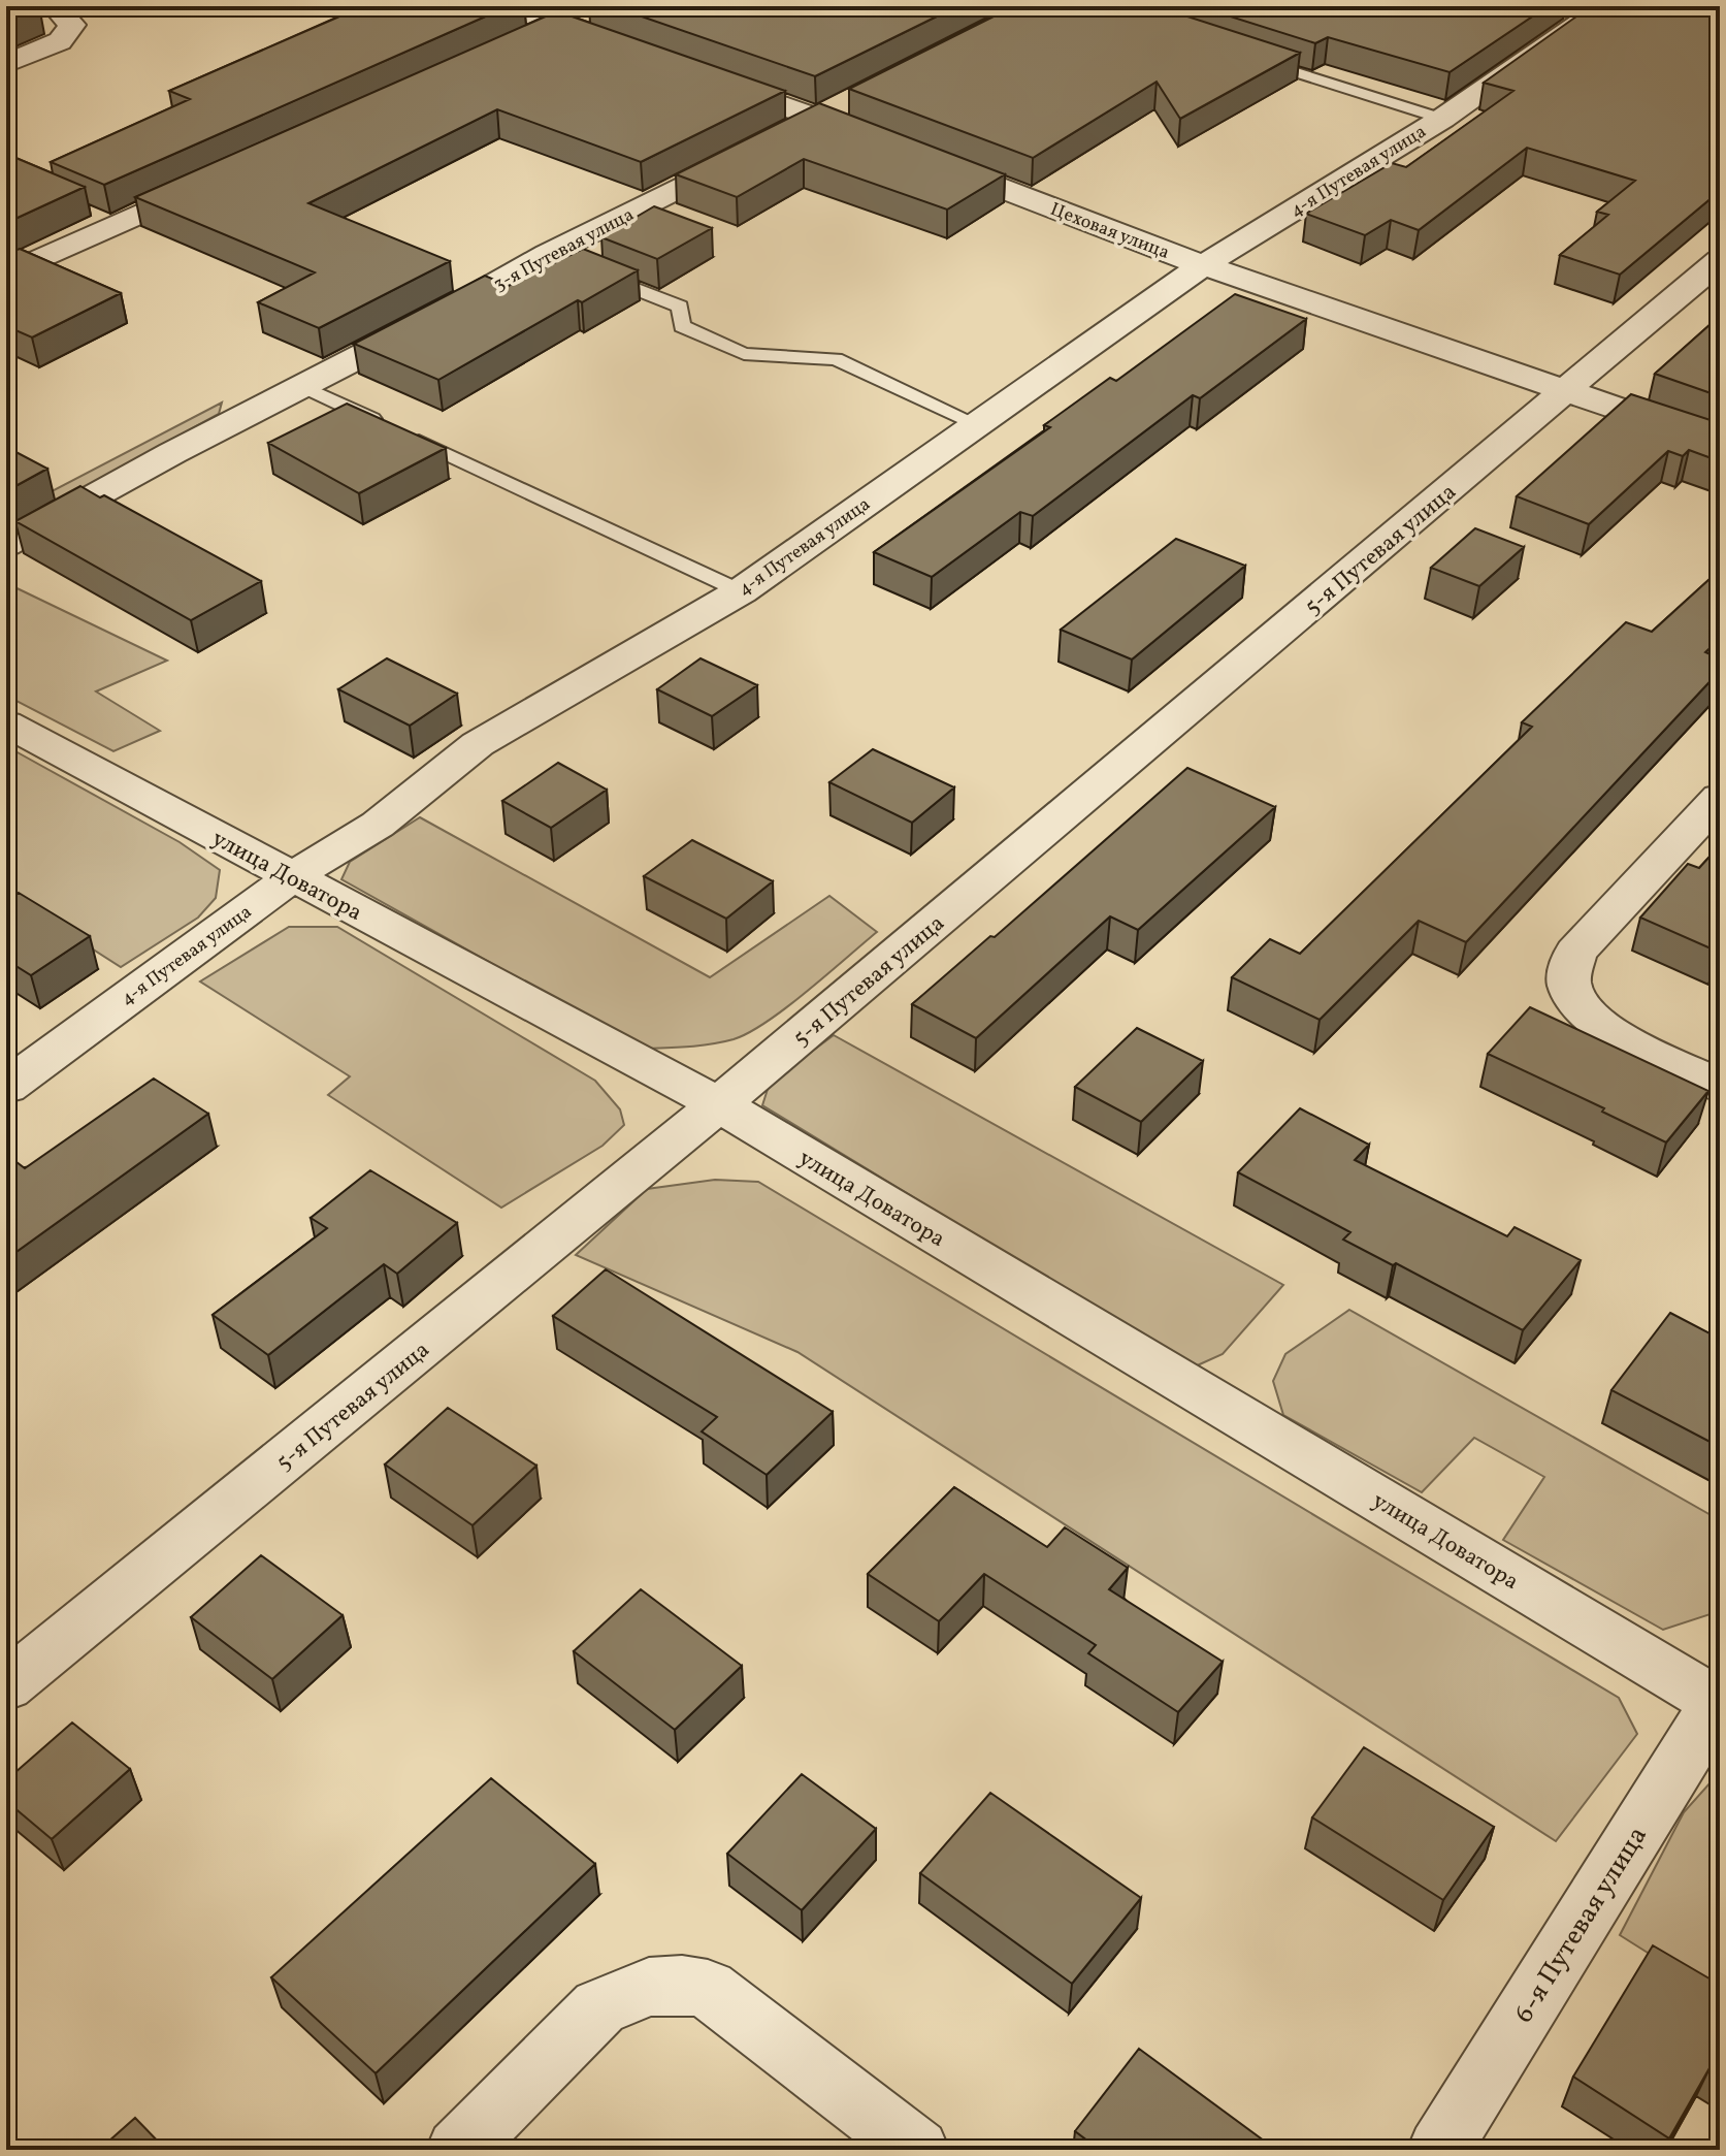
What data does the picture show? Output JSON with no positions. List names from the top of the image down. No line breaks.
{"streets":{"street":["4-я Путевая улица","Цеховая улица","3-я Путевая улица","5-я Путевая улица","улица Доватора","6-я Путевая улица"]},"crossings":[["4-я Путевая улица","Цеховая улица"],["4-я Путевая улица","улица Доватора"],["Цеховая улица","5-я Путевая улица"],["5-я Путевая улица","улица Доватора"],["улица Доватора","6-я Путевая улица"]]}
